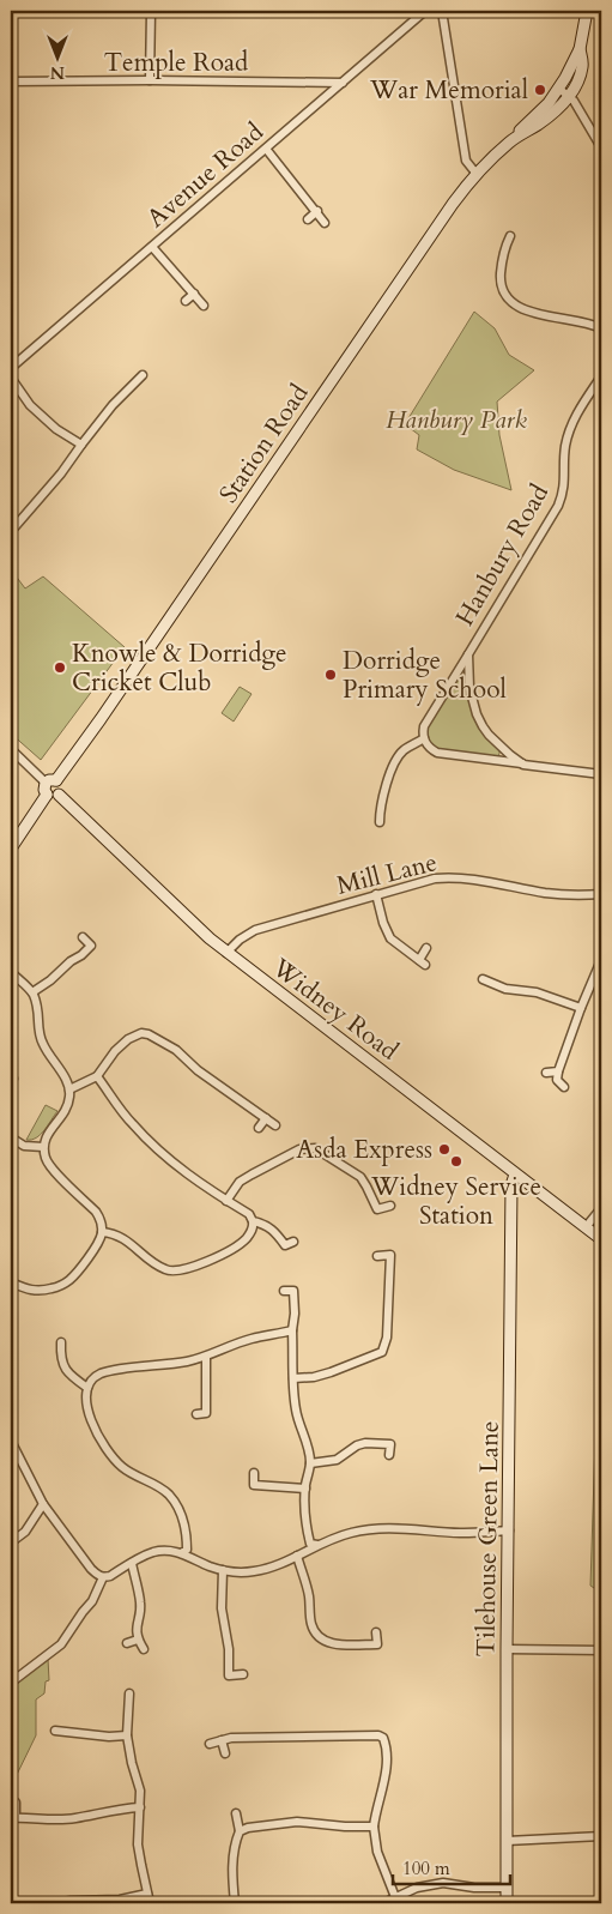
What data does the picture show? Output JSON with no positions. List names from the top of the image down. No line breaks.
{"streets":{"street":["Temple Road","Avenue Road","Station Road","Hanbury Road","Mill Lane","Widney Road","Tilehouse Green Lane"]},"crossings":[["Temple Road","Avenue Road"],["Station Road","Widney Road"],["Mill Lane","Widney Road"],["Widney Road","Tilehouse Green Lane"]],"parks":["Hanbury Park"],"places":["War Memorial","Knowle & Dorridge Cricket Club","Dorridge Primary School","Asda Express","Widney Service Station"],"scale_bar":"100 m","north":"bottom"}
